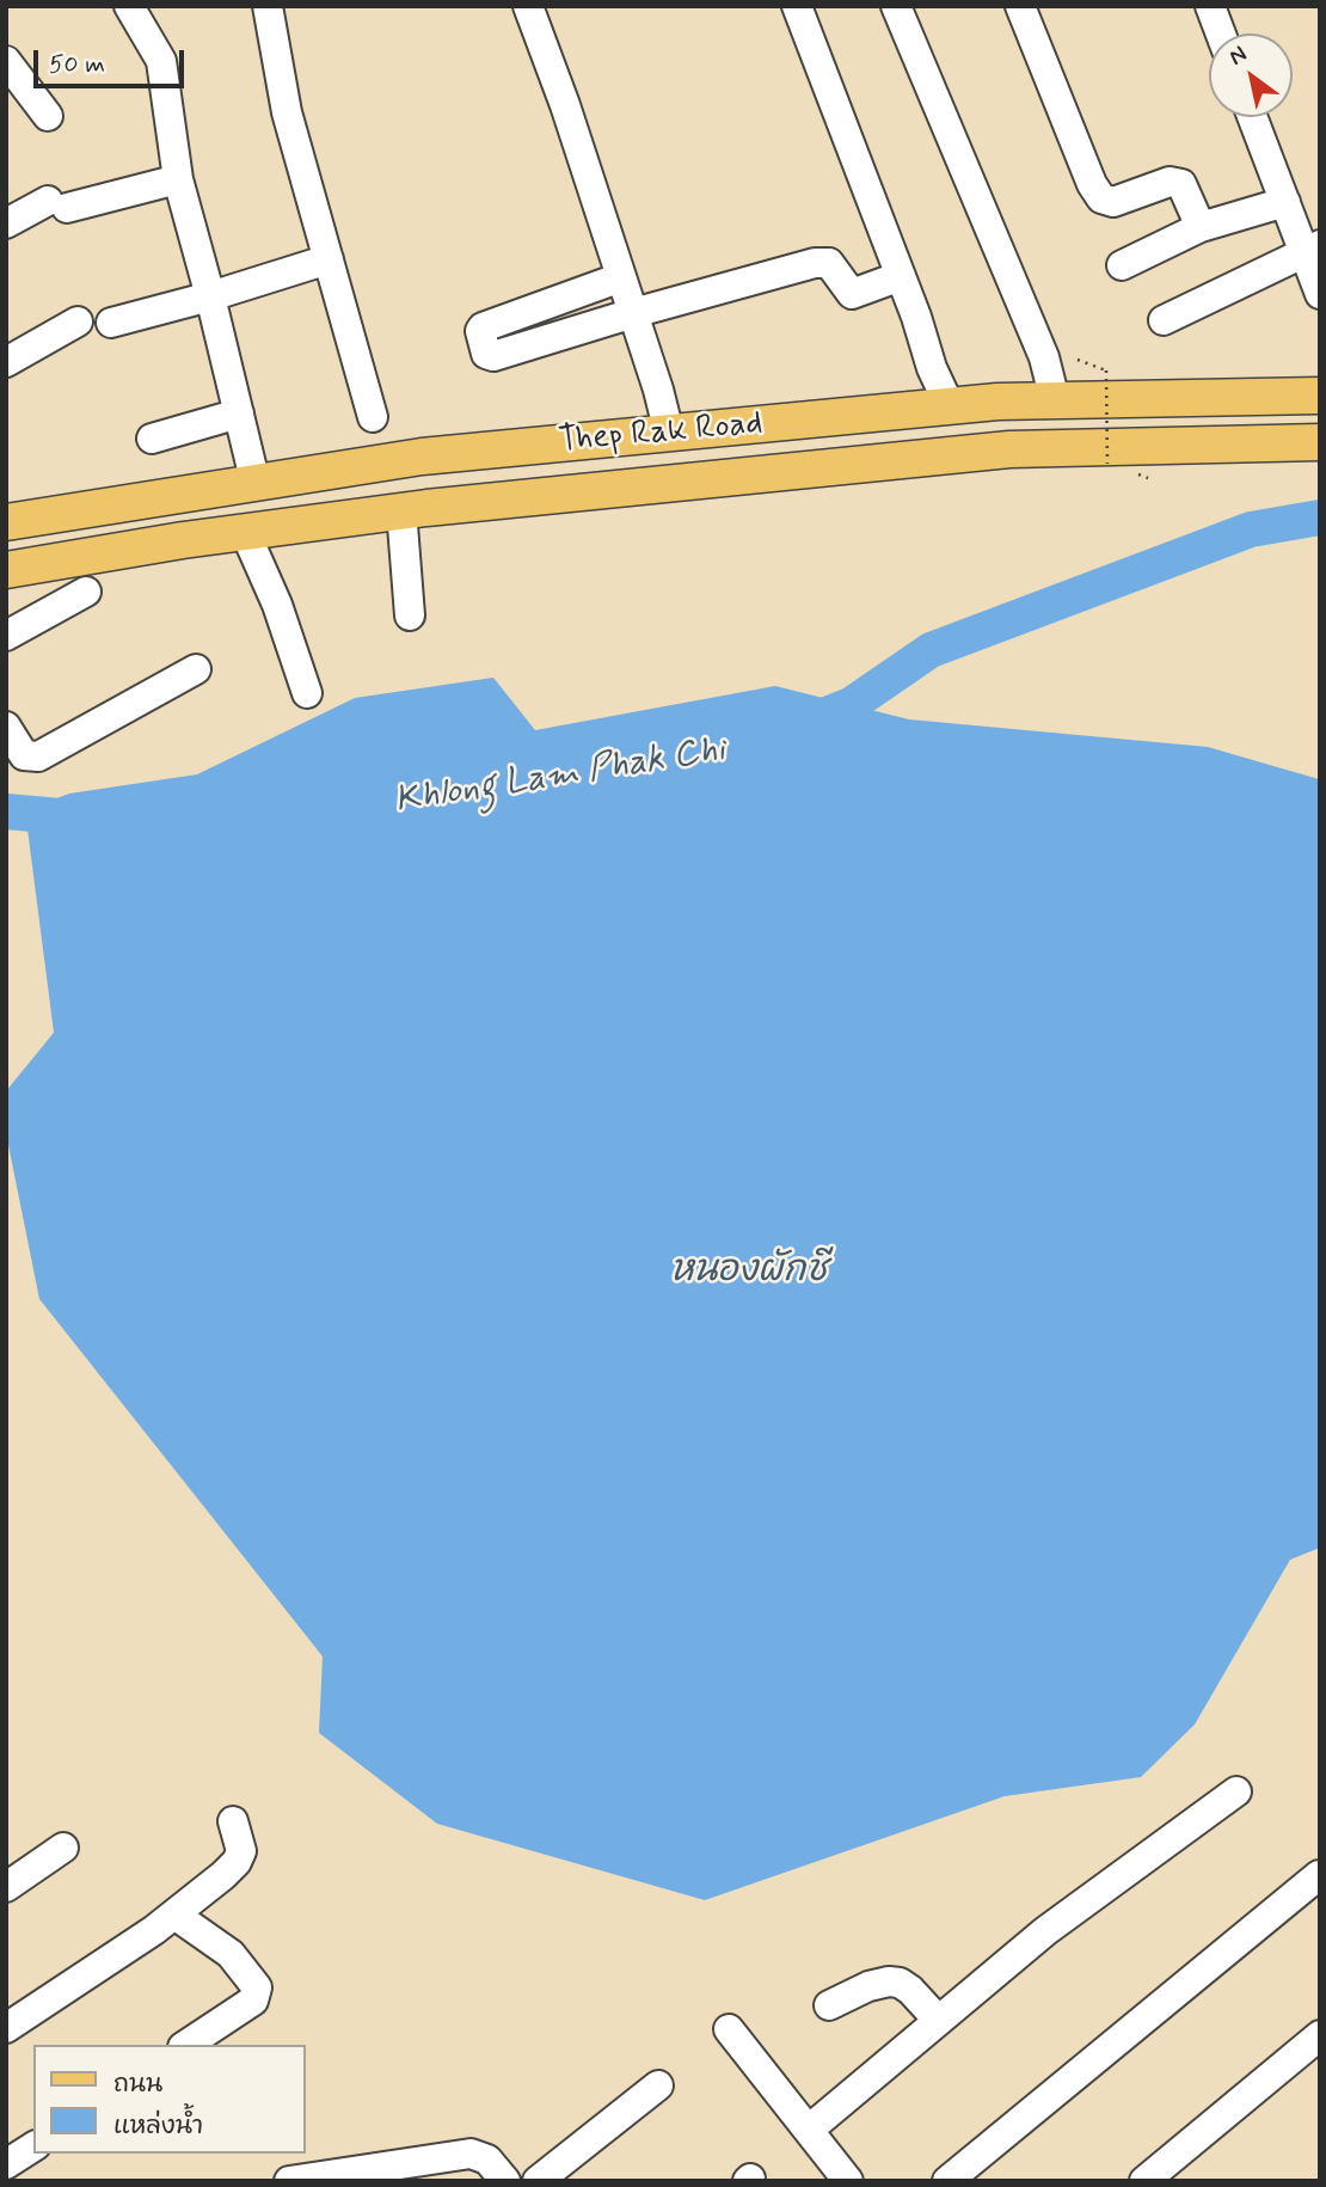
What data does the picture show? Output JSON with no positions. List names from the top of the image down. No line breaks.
{"streets":{"main road":["Thep Rak Road"]},"water":["Khlong Lam Phak Chi","หนองผักชี"],"legend":["ถนน","แหล่งน้ำ"],"scale_bar":"50 m","north":"top left"}
